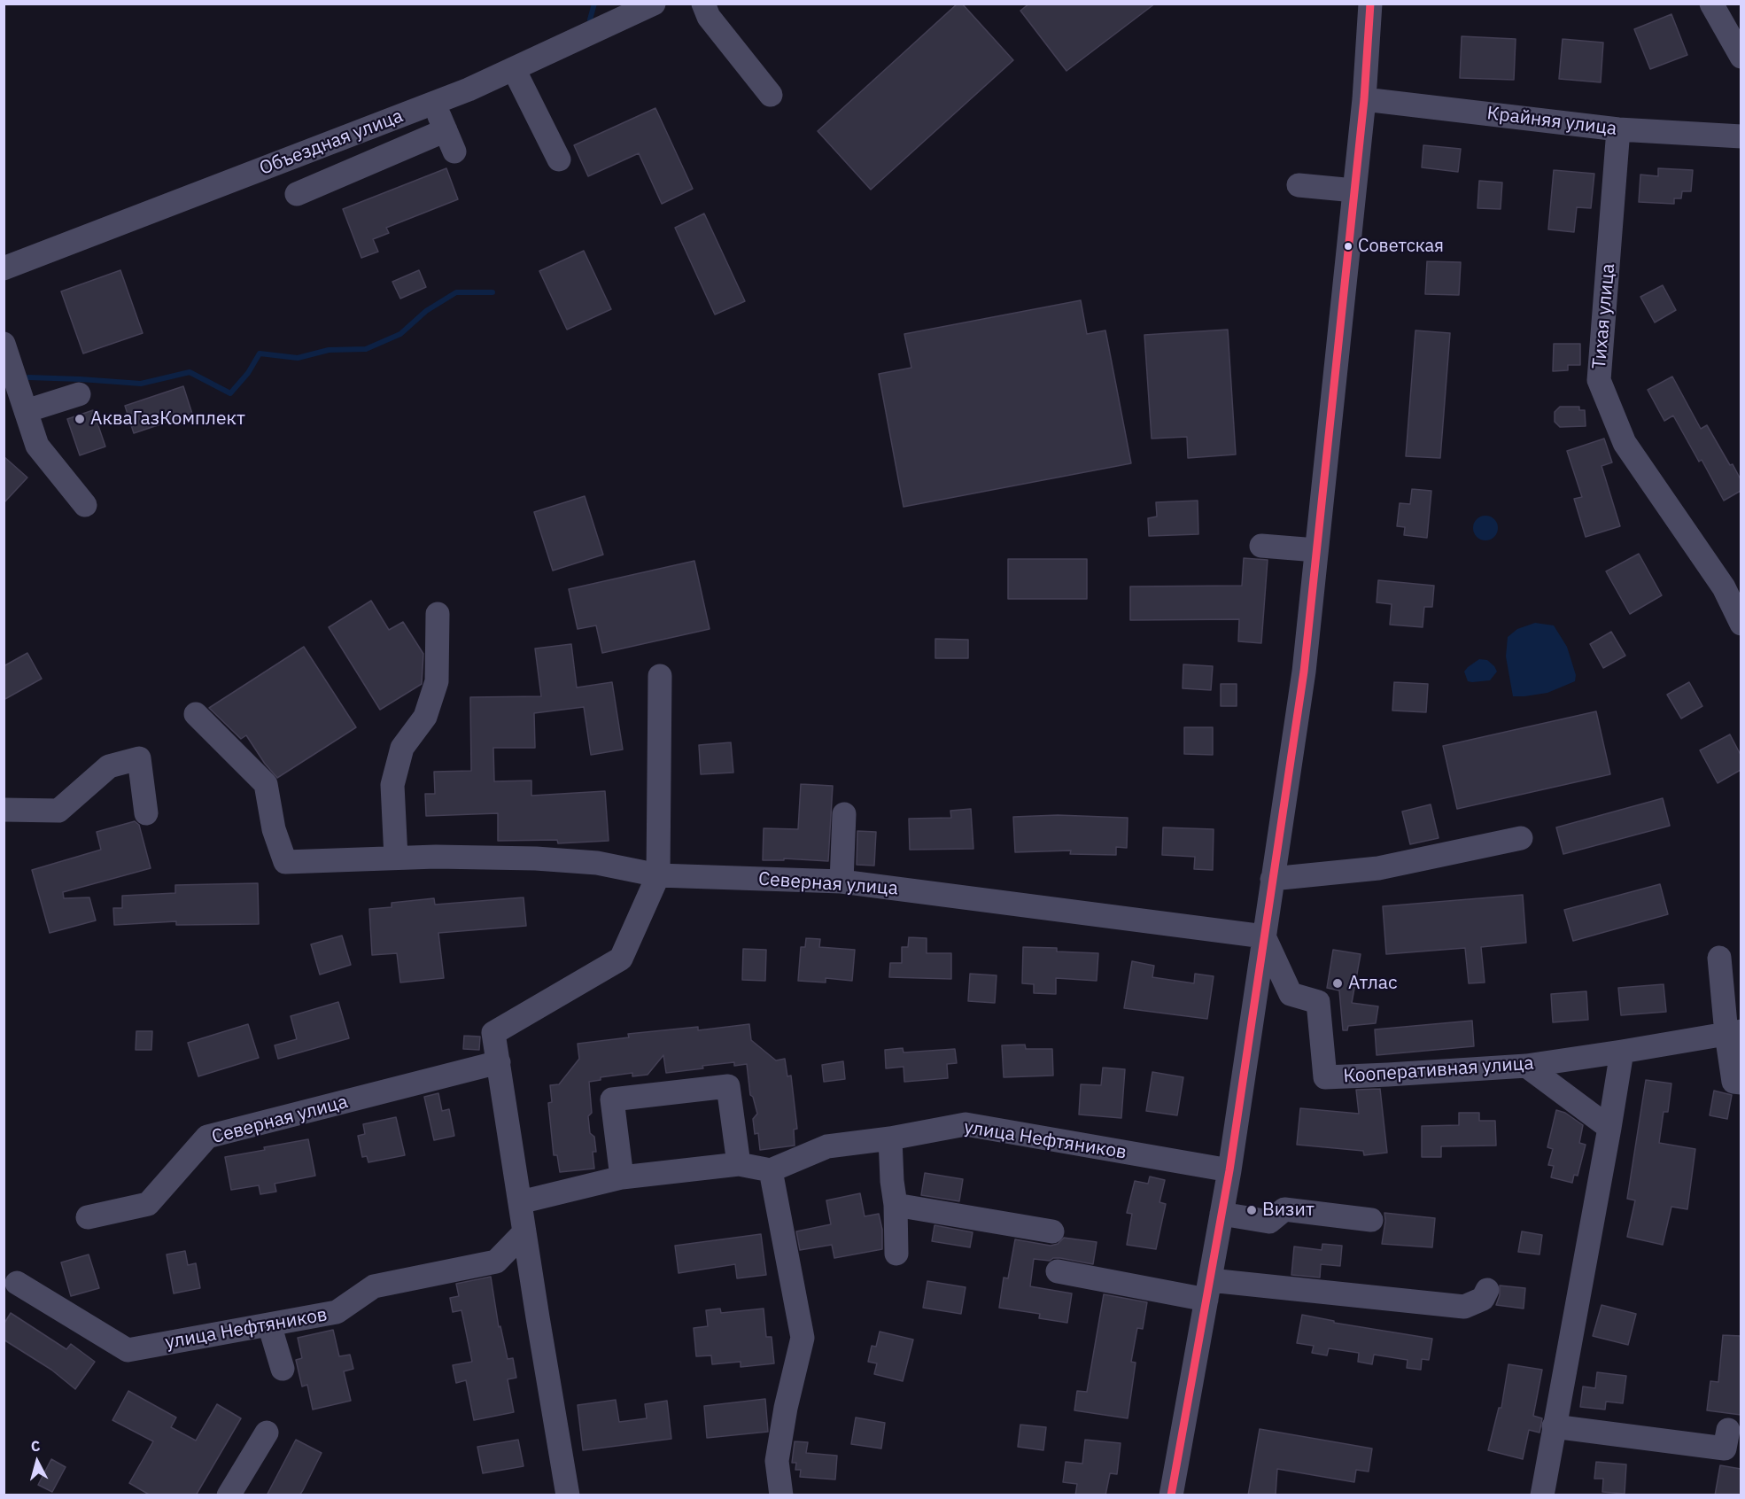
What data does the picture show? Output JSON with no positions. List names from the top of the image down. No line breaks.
{"streets":{"street":["Крайняя улица","Объездная улица","Тихая улица","Северная улица","Кооперативная улица","улица Нефтяников"]},"crossings":[["Крайняя улица","Тихая улица"],["Северная улица","Кооперативная улица"]],"places":["Советская","АкваГазКомплект","Атлас","Визит"],"north":"top"}
